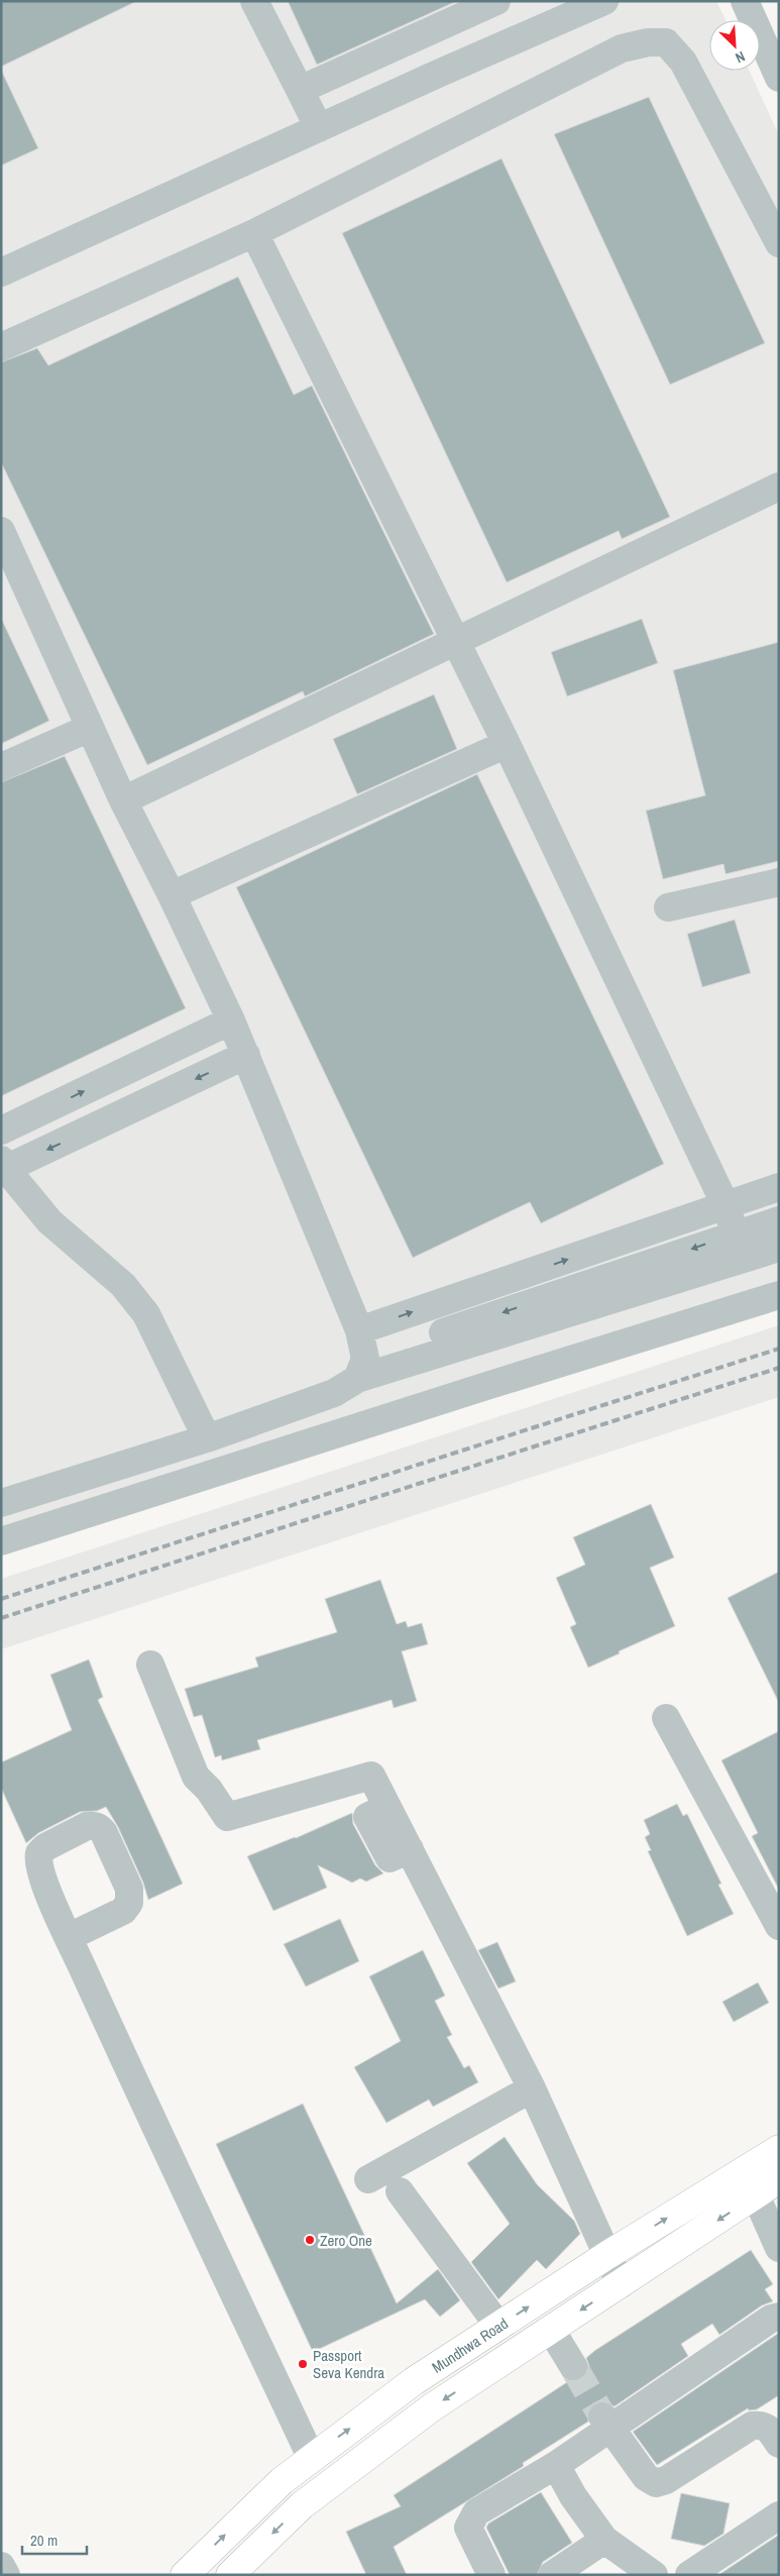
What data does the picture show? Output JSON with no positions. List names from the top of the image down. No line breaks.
{"streets":{"main road":["Mundhwa Road"]},"places":["Zero One","Passport Seva Kendra"],"scale_bar":"20 m","north":"bottom right"}
